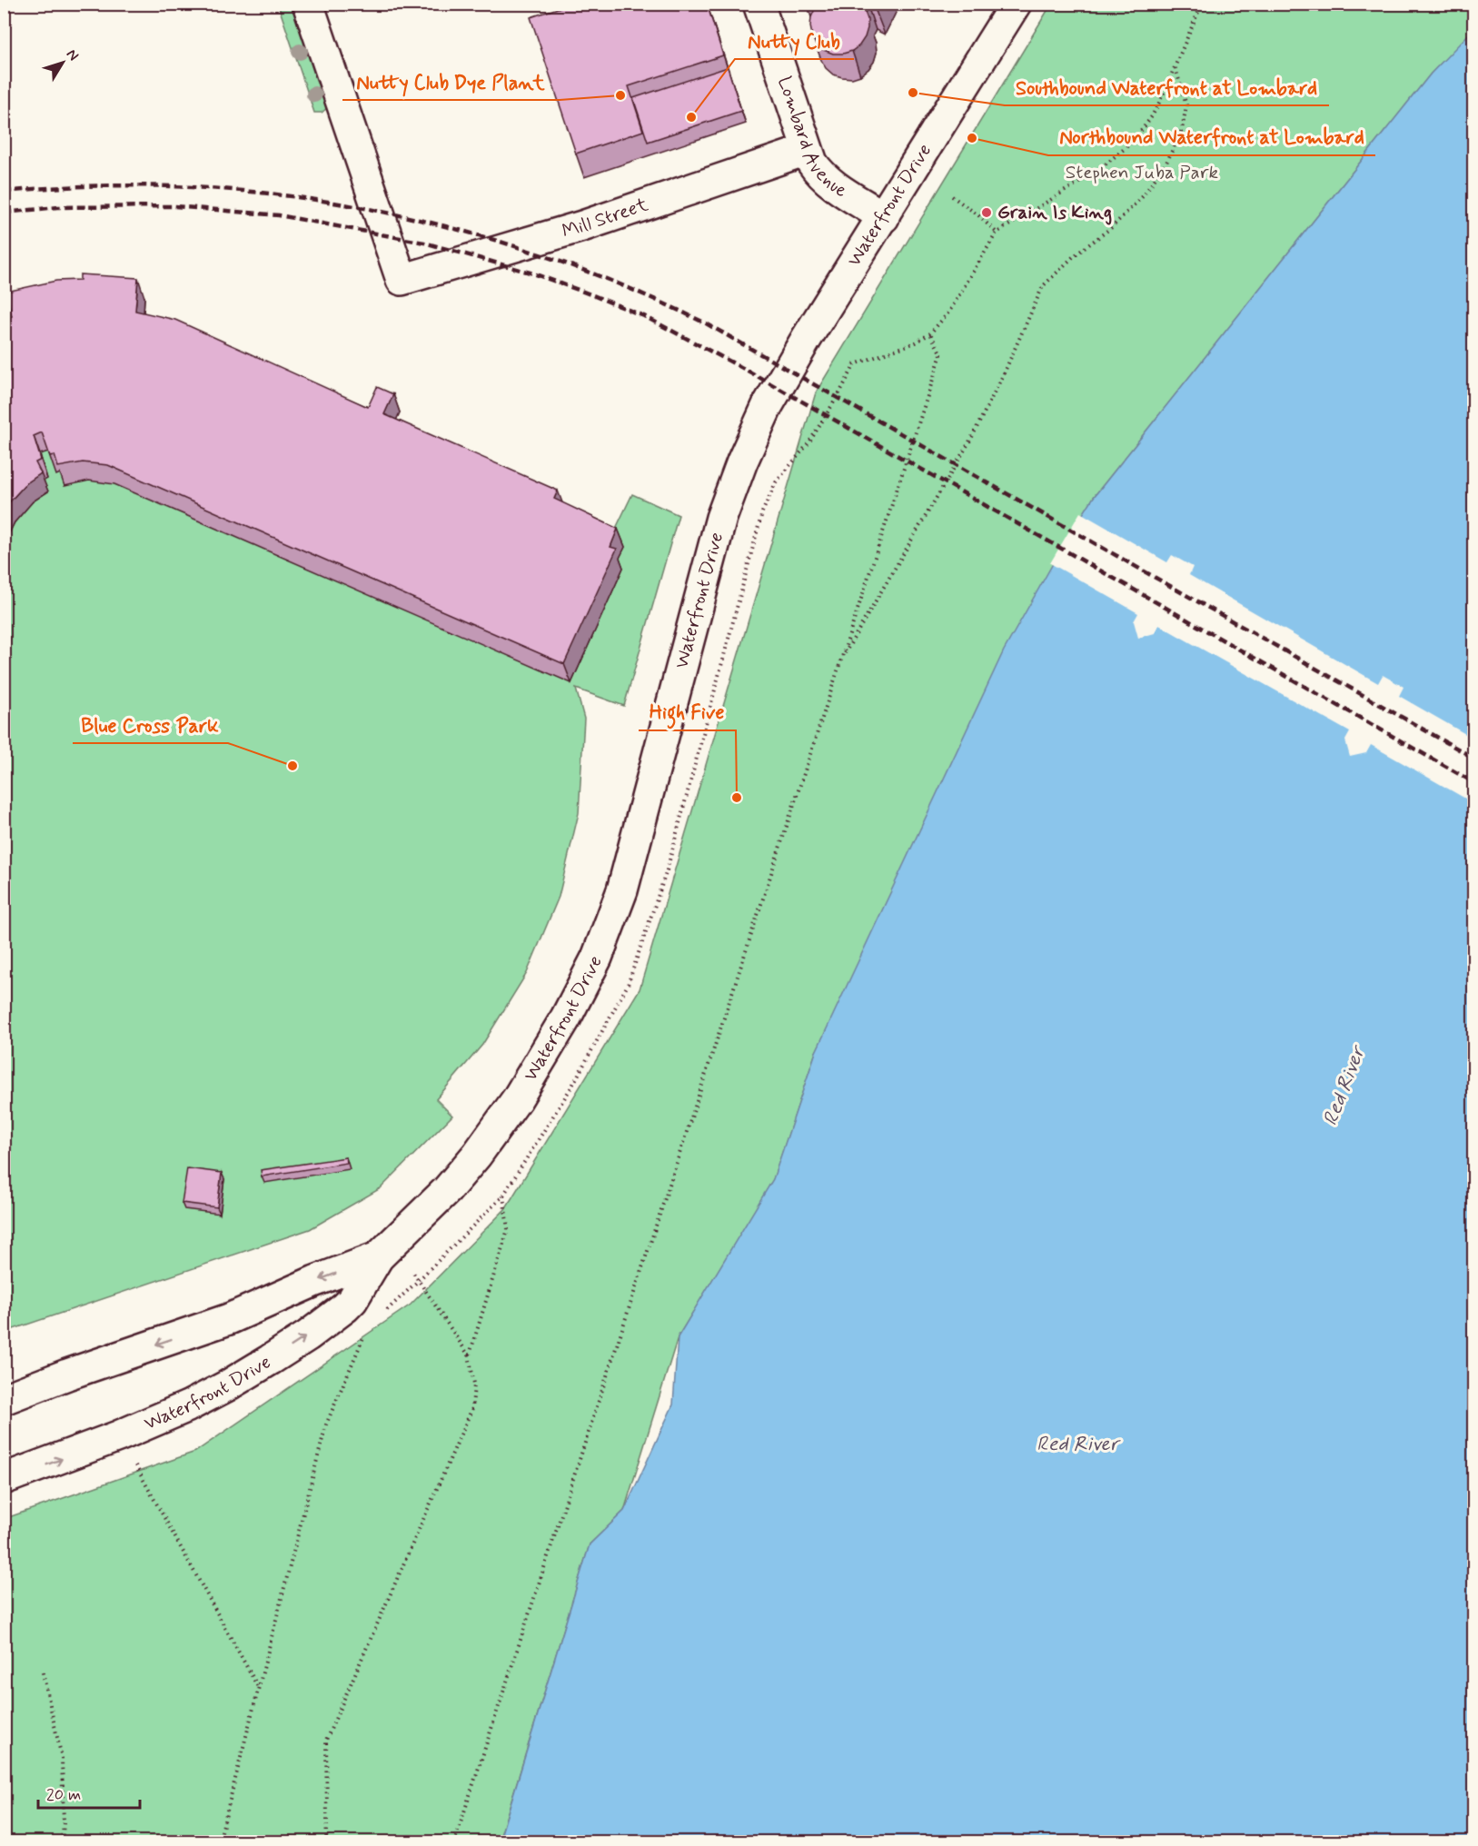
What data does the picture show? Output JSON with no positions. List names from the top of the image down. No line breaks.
{"streets":{"street":["Lombard Avenue","Waterfront Drive","Mill Street"]},"crossings":[["Lombard Avenue","Waterfront Drive"],["Lombard Avenue","Mill Street"]],"water":["Red River"],"parks":["Stephen Juba Park"],"places":["Southbound Waterfront at Lombard","Nutty Club Dye Plant","Nutty Club","Northbound Waterfront at Lombard","Grain Is King","Blue Cross Park","High Five"],"scale_bar":"20 m","north":"top right"}
